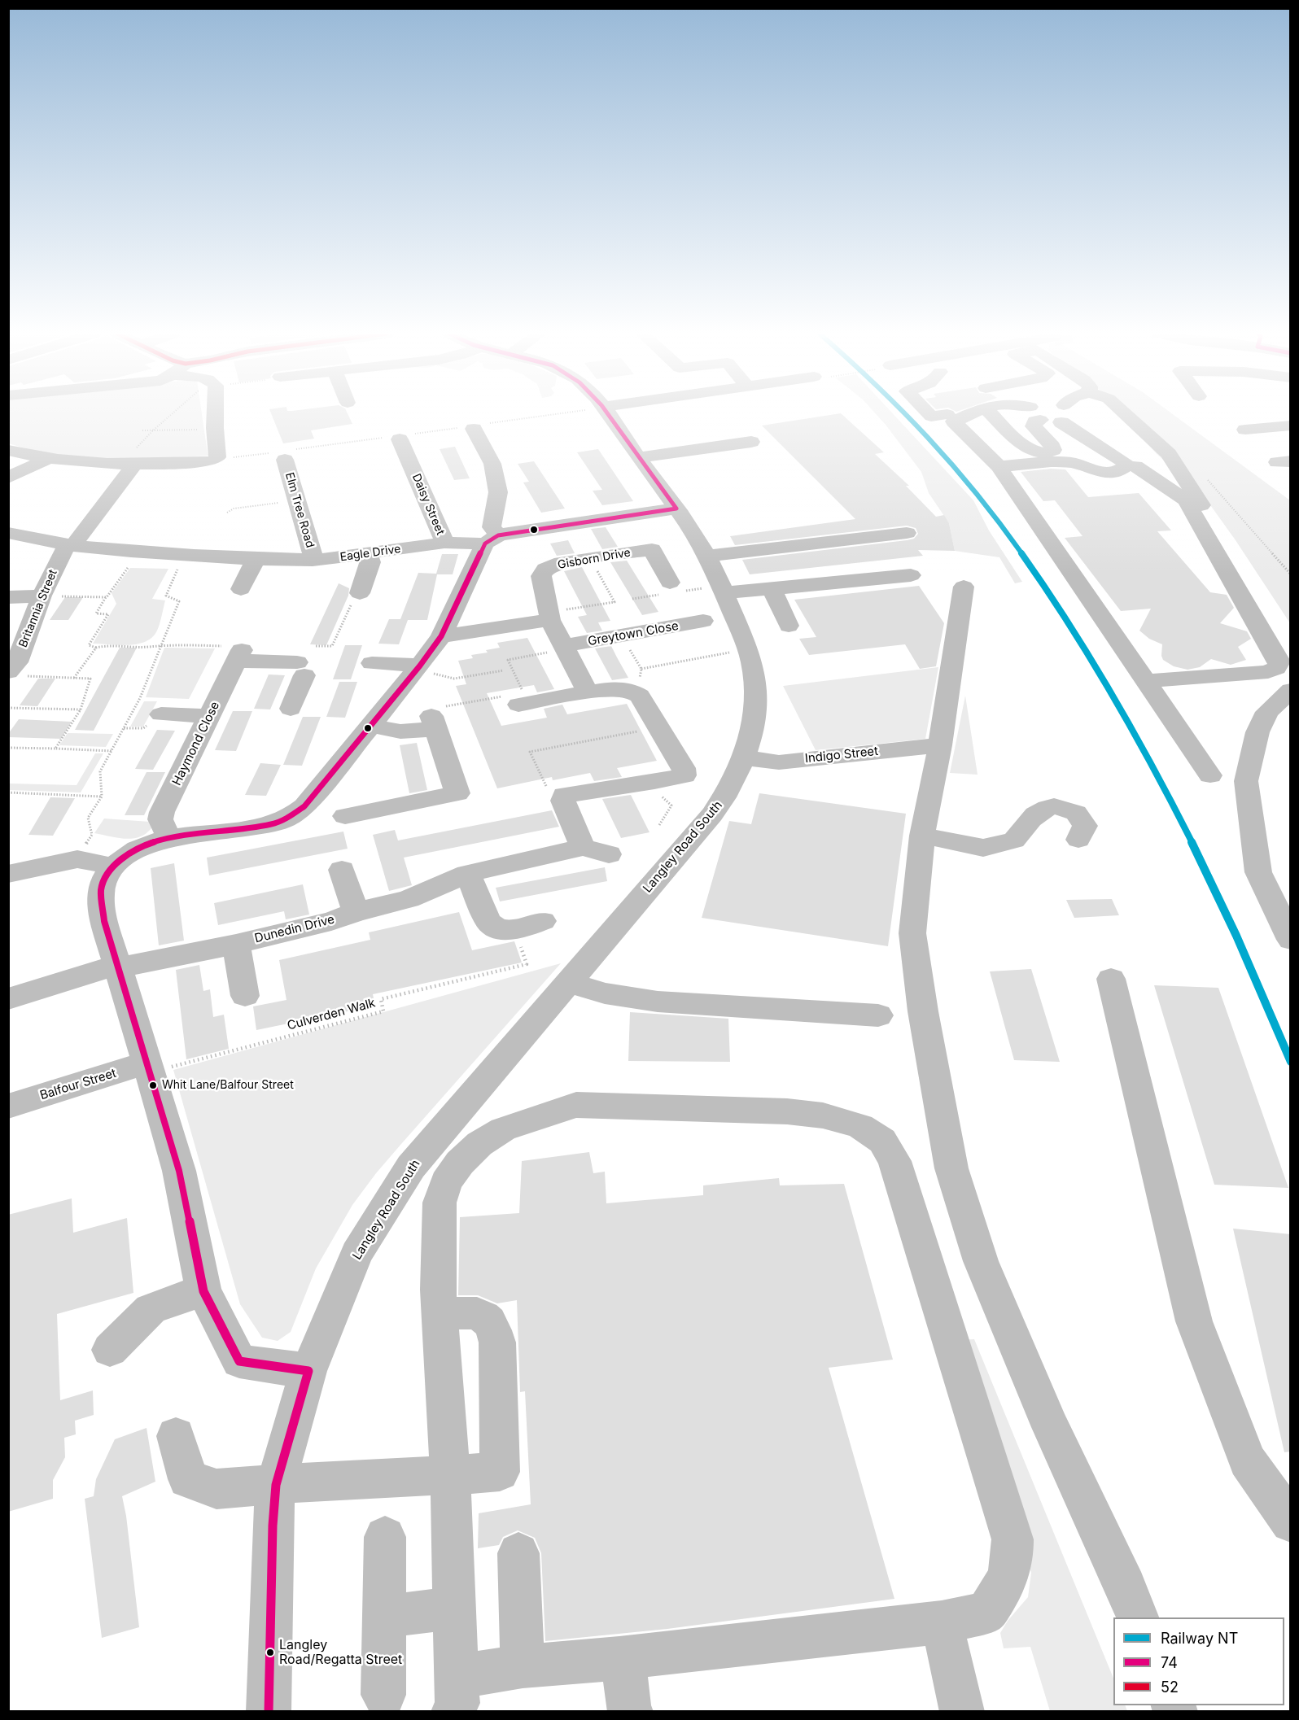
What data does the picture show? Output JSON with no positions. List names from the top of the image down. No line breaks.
{"streets":{"street":["Daisy Street","Elm Tree Road","Eagle Drive","Gisborn Drive","Britannia Street","Greytown Close","Haymond Close","Indigo Street","Langley Road South","Dunedin Drive","Balfour Street"],"path":["Culverden Walk"]},"crossings":[["Daisy Street","Eagle Drive"],["Elm Tree Road","Eagle Drive"],["Eagle Drive","Britannia Street"],["Eagle Drive","Langley Road South"],["Gisborn Drive","Greytown Close"],["Indigo Street","Langley Road South"],["Culverden Walk","Balfour Street"]],"places":["Whit Lane/Balfour Street","Langley Road/Regatta Street"],"lines":["rail line NT","transit line 74"],"legend":["Railway NT","74","52"]}
